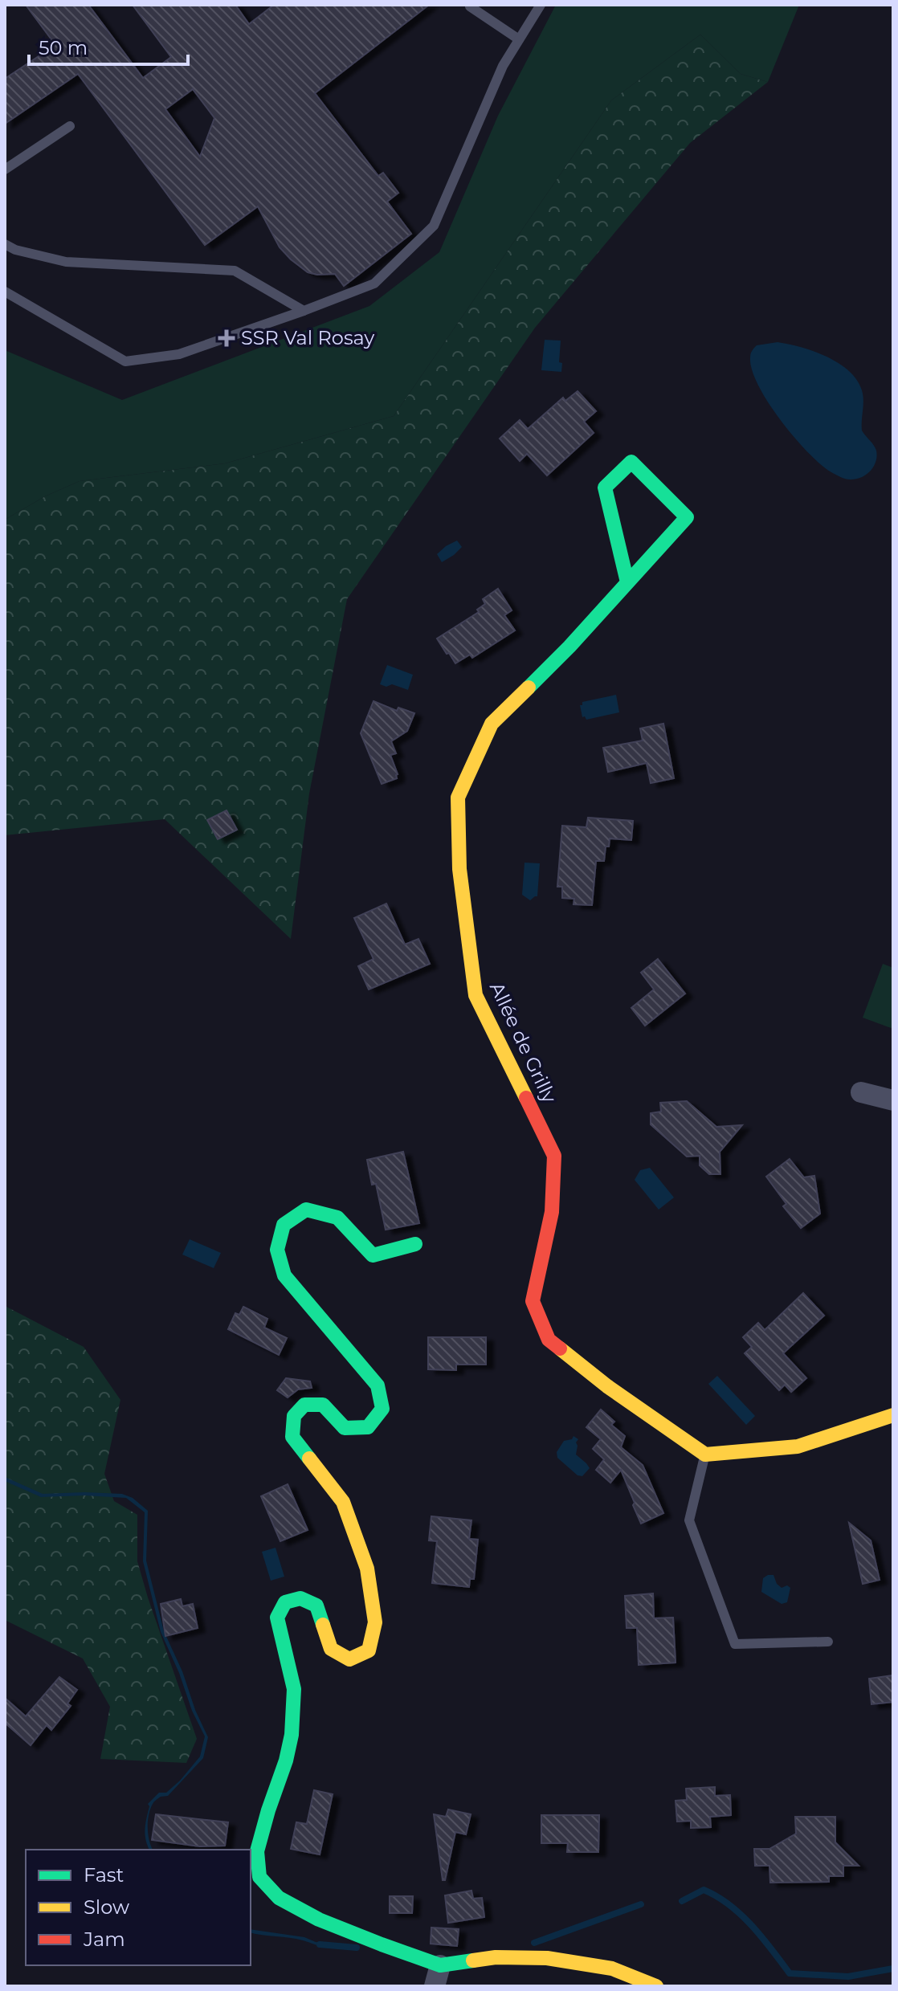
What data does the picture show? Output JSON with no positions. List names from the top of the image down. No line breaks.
{"streets":{"street":["Allée de Grilly"]},"places":{"health":["SSR Val Rosay"]},"legend":["Fast","Slow","Jam"],"scale_bar":"50 m"}
